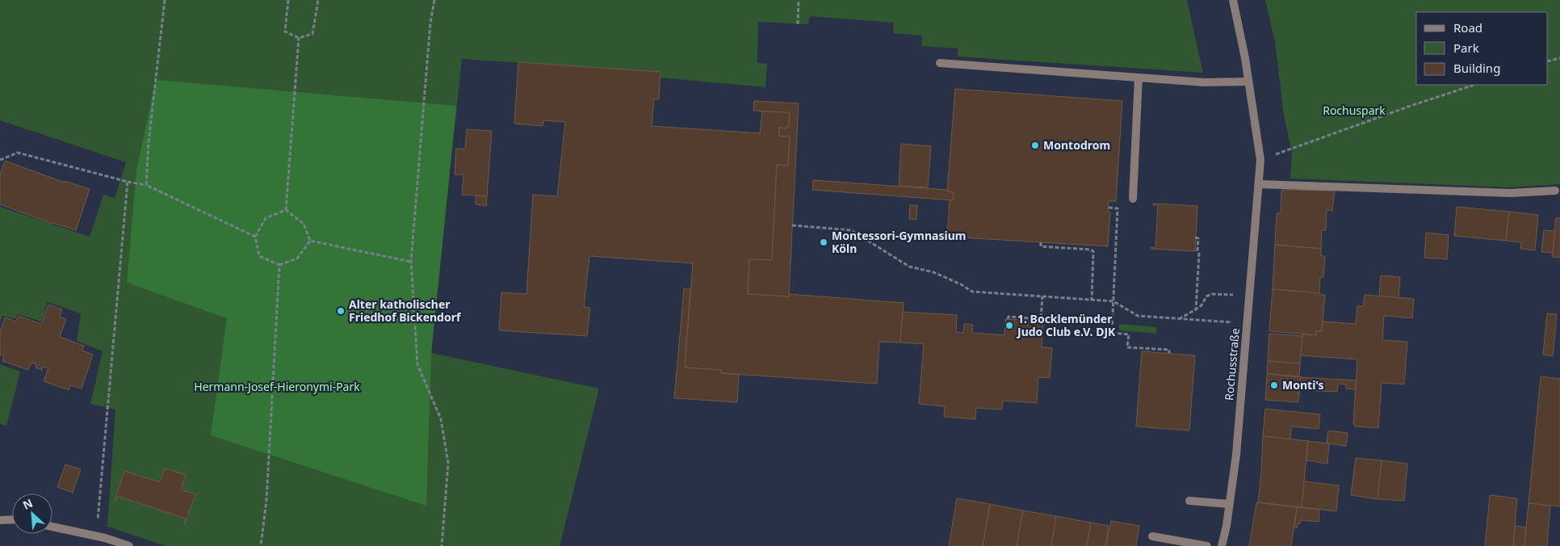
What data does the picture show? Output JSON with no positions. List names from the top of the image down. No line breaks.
{"streets":{"street":["Rochusstraße"]},"parks":["Rochuspark","Hermann-Josef-Hieronymi-Park"],"places":["Montodrom","Montessori-Gymnasium Köln","Alter katholischer Friedhof Bickendorf","1. Bocklemünder Judo Club e.V. DJK","Monti's"],"legend":["Road","Park","Building"],"north":"top left"}
